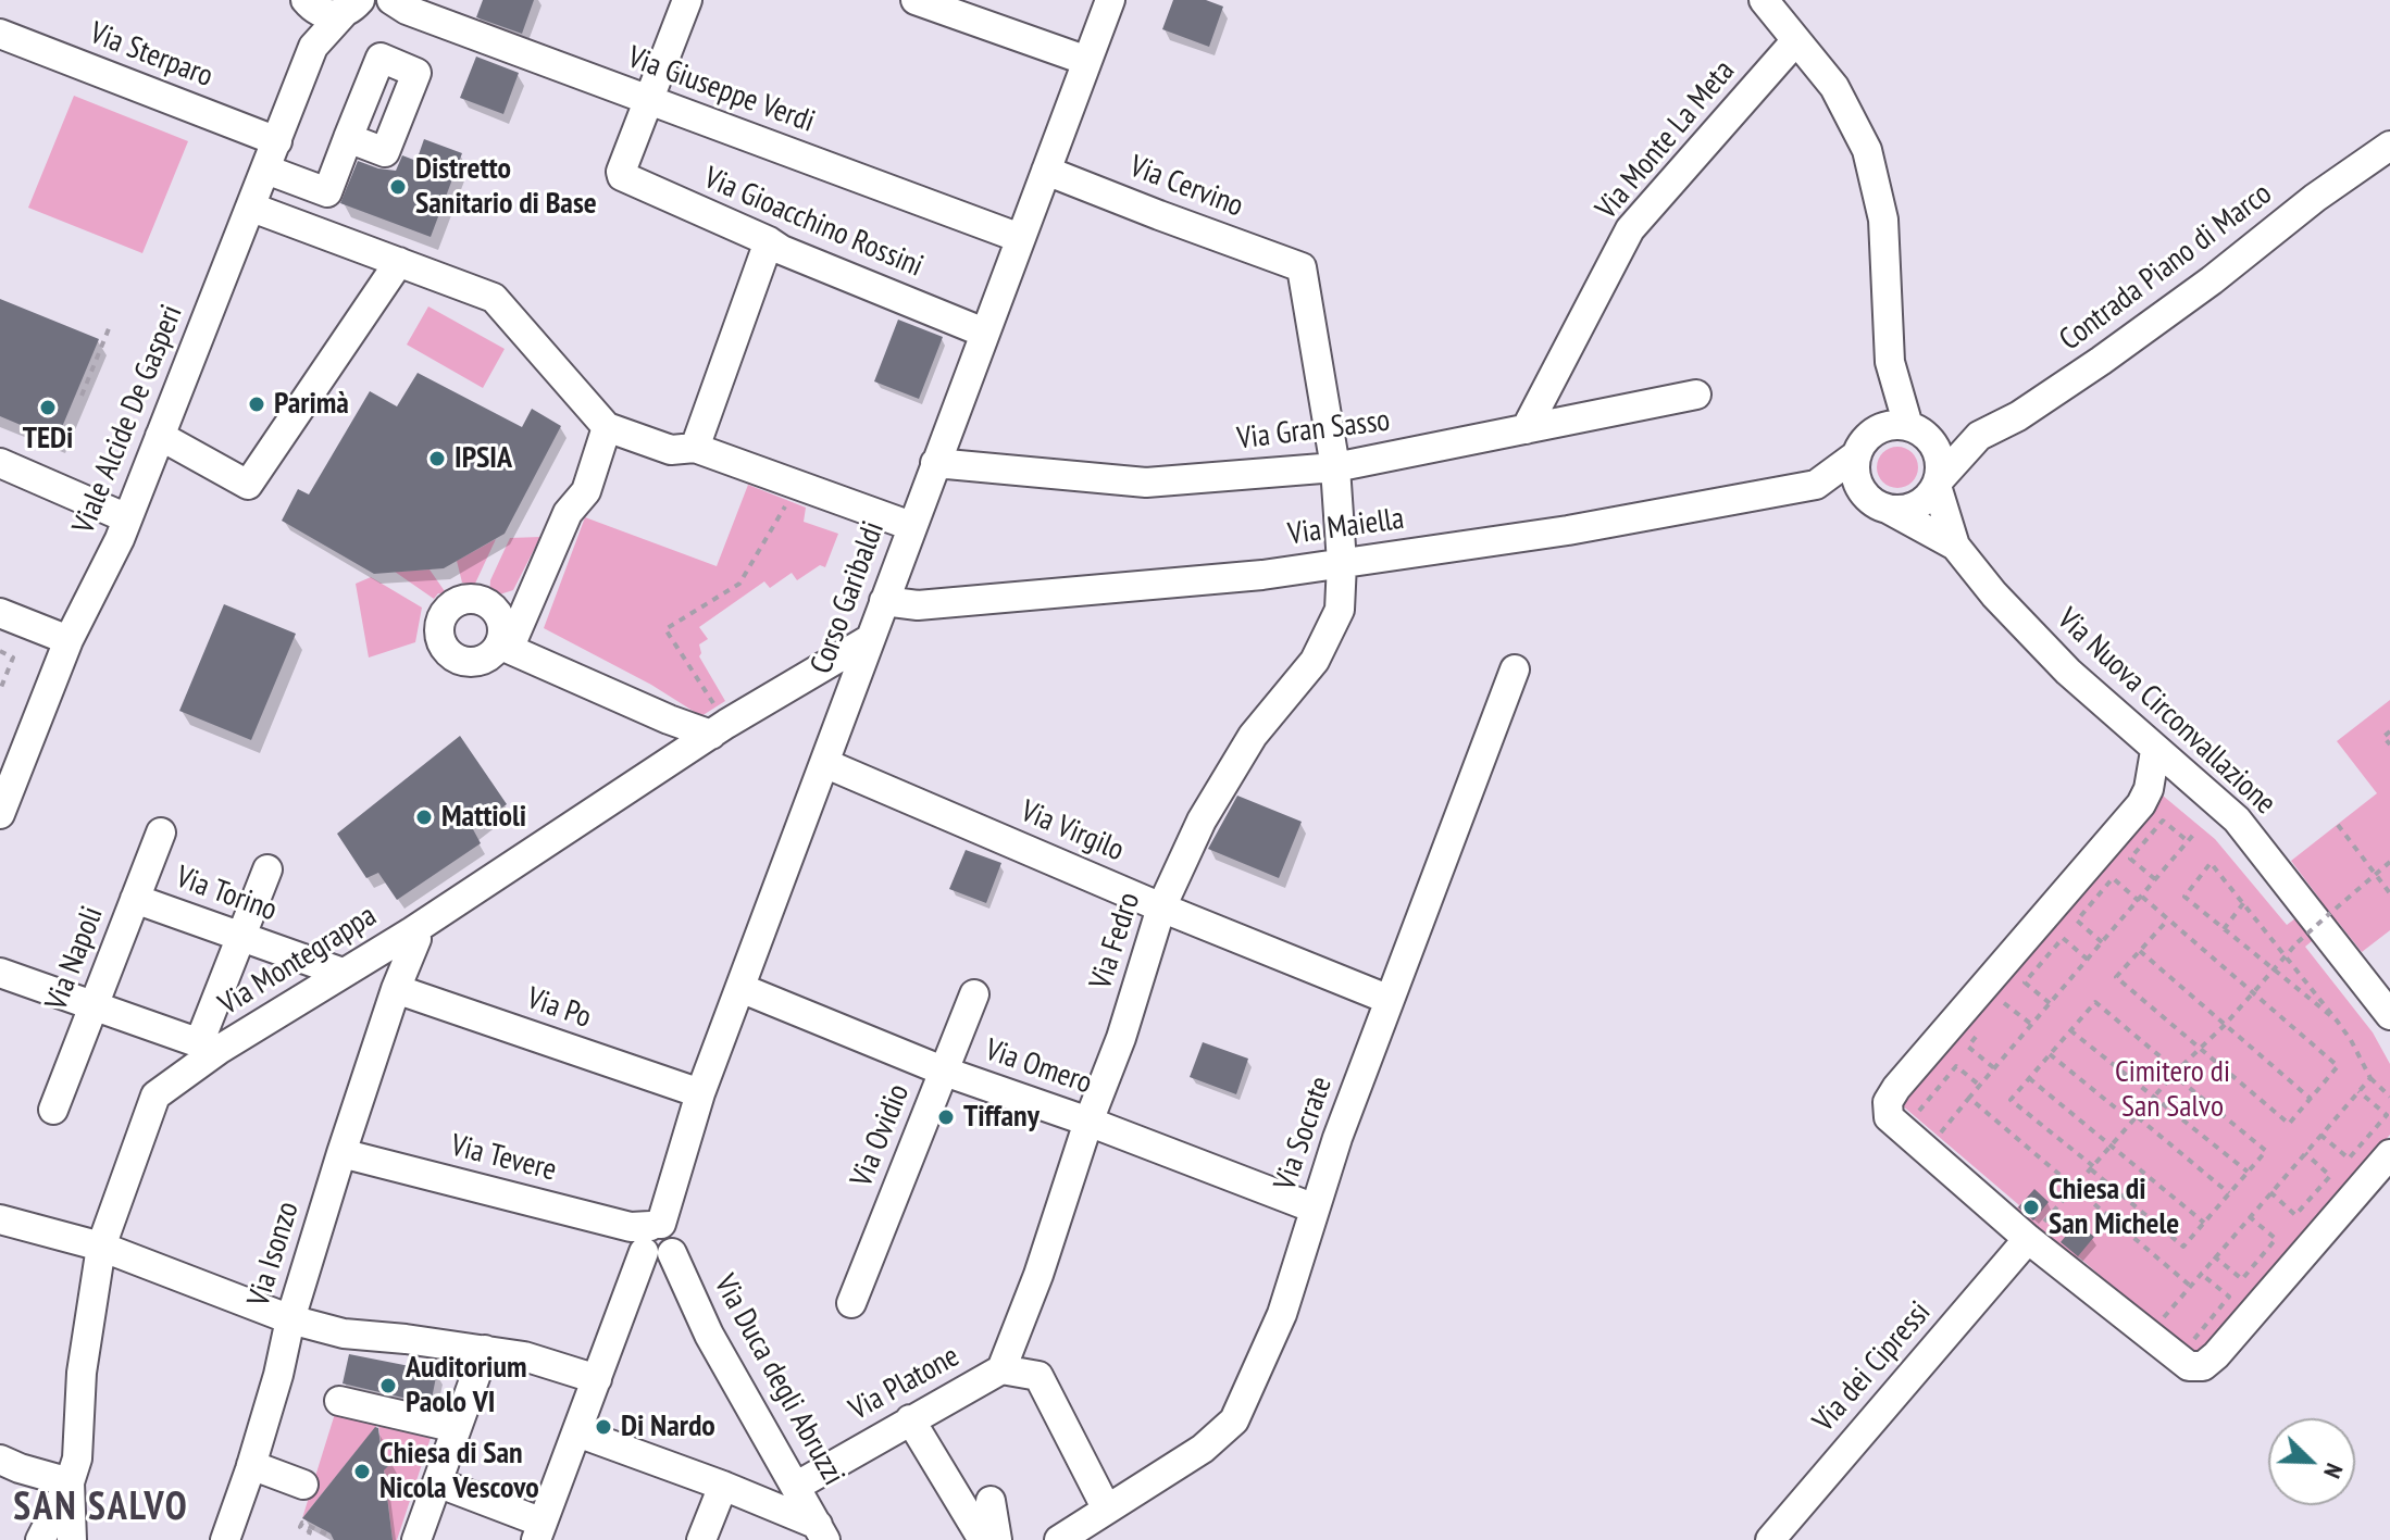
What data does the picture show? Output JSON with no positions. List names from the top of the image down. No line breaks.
{"streets":{"street":["Via Sterparo","Via Giuseppe Verdi","Via Monte La Meta","Via Cervino","Via Gioacchino Rossini","Contrada Piano di Marco","Viale Alcide De Gasperi","Via Gran Sasso","Via Maiella","Corso Garibaldi","Via Nuova Circonvallazione","Via Virgilo","Via Torino","Via Fedro","Via Napoli","Via Montegrappa","Via Po","Via Omero","Via Socrate","Via Ovidio","Via Tevere","Via Isonzo","Via dei Cipressi","Via Duca degli Abruzzi","Via Platone"]},"crossings":[["Via Sterparo","Viale Alcide De Gasperi"],["Via Giuseppe Verdi","Via Gioacchino Rossini"],["Via Giuseppe Verdi","Viale Alcide De Gasperi"],["Via Giuseppe Verdi","Corso Garibaldi"],["Via Monte La Meta","Via Gran Sasso"],["Via Cervino","Corso Garibaldi"],["Via Cervino","Via Fedro"],["Via Gioacchino Rossini","Corso Garibaldi"],["Via Gran Sasso","Corso Garibaldi"],["Via Gran Sasso","Via Fedro"],["Via Maiella","Corso Garibaldi"],["Via Maiella","Via Nuova Circonvallazione"],["Via Maiella","Via Fedro"],["Corso Garibaldi","Via Virgilo"],["Corso Garibaldi","Via Montegrappa"],["Corso Garibaldi","Via Po"],["Corso Garibaldi","Via Omero"],["Corso Garibaldi","Via Tevere"],["Via Virgilo","Via Fedro"],["Via Virgilo","Via Socrate"],["Via Torino","Via Napoli"],["Via Torino","Via Montegrappa"],["Via Fedro","Via Omero"],["Via Fedro","Via Platone"],["Via Montegrappa","Via Isonzo"],["Via Po","Via Isonzo"],["Via Omero","Via Socrate"],["Via Omero","Via Ovidio"],["Via Tevere","Via Isonzo"],["Via Tevere","Via Duca degli Abruzzi"],["Via Duca degli Abruzzi","Via Platone"]],"districts":["SAN SALVO"],"parks":["Cimitero di San Salvo"],"places":["Distretto Sanitario di Base","Parimà","TEDi","IPSIA","Mattioli","Tiffany","Chiesa di San Michele","Auditorium Paolo VI","Di Nardo","Chiesa di San Nicola Vescovo"],"north":"bottom right"}
